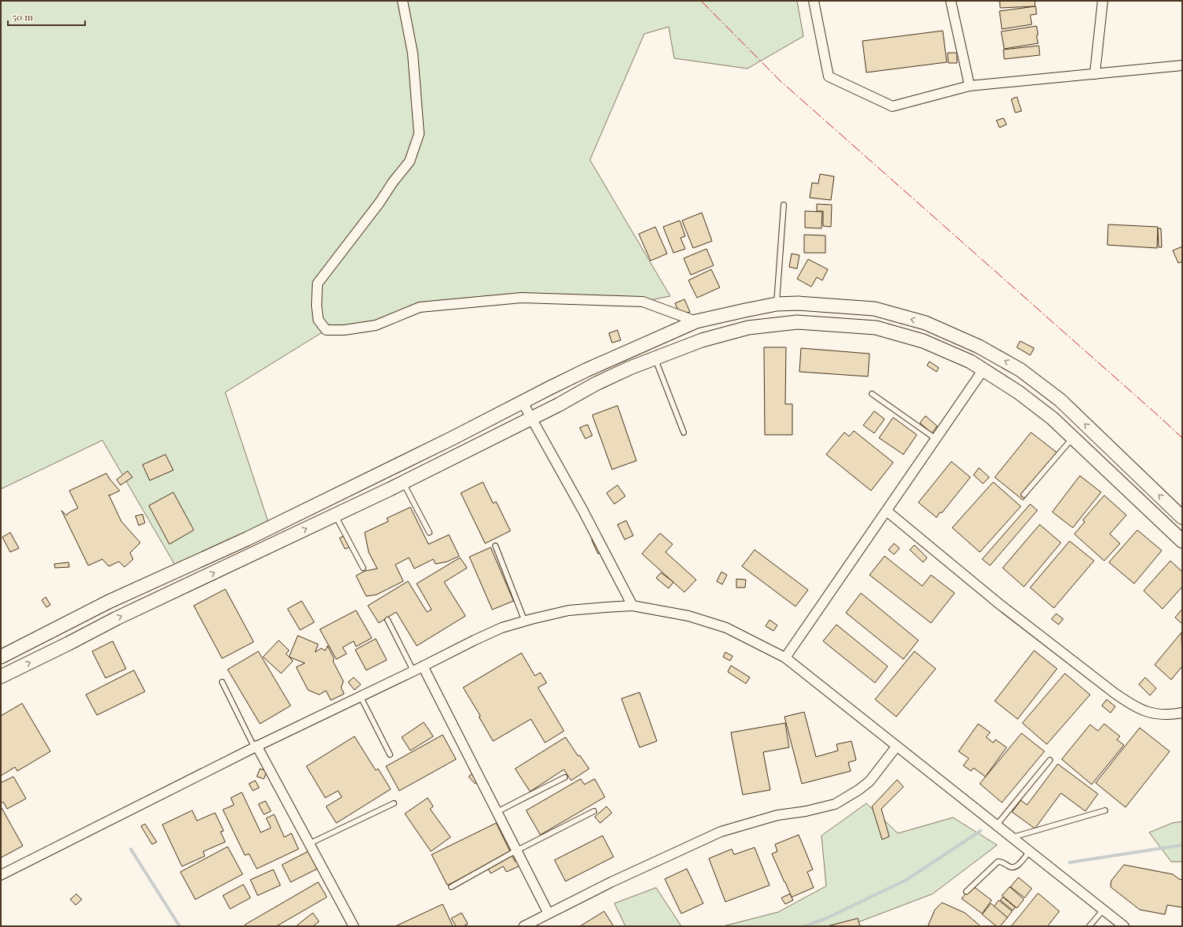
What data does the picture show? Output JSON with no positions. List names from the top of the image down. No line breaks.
{"scale_bar":"50 m"}
